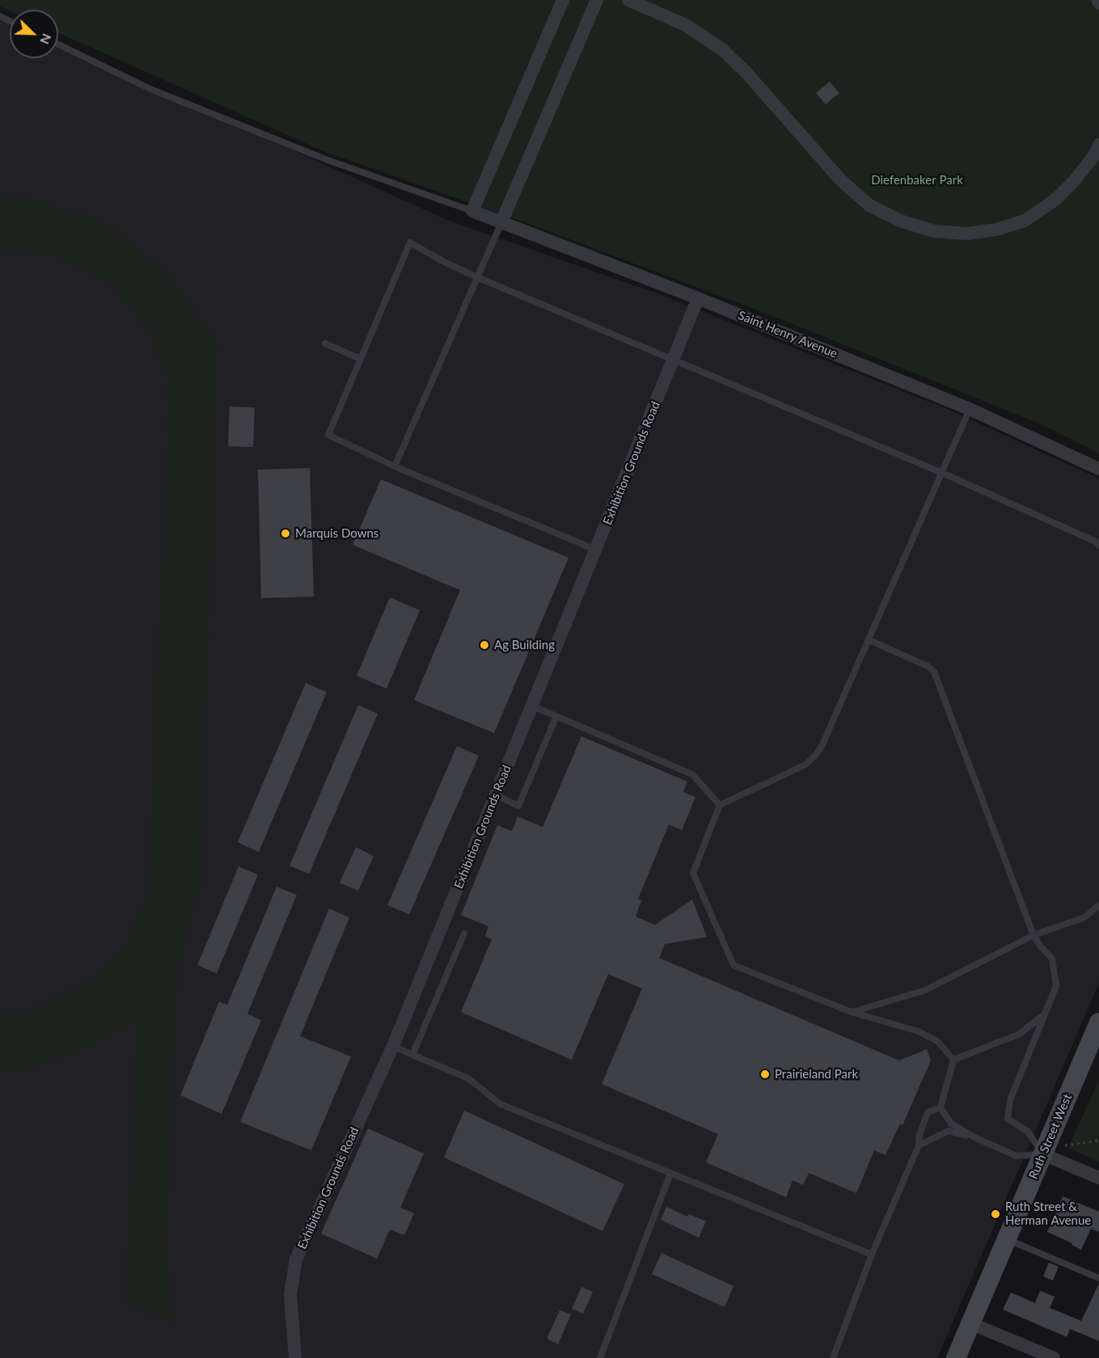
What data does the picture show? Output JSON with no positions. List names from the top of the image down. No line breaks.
{"streets":{"street":["Saint Henry Avenue","Exhibition Grounds Road","Ruth Street West"]},"crossings":[["Saint Henry Avenue","Exhibition Grounds Road"]],"parks":["Diefenbaker Park"],"places":["Marquis Downs","Ag Building","Prairieland Park","Ruth Street & Herman Avenue"],"north":"bottom right"}
